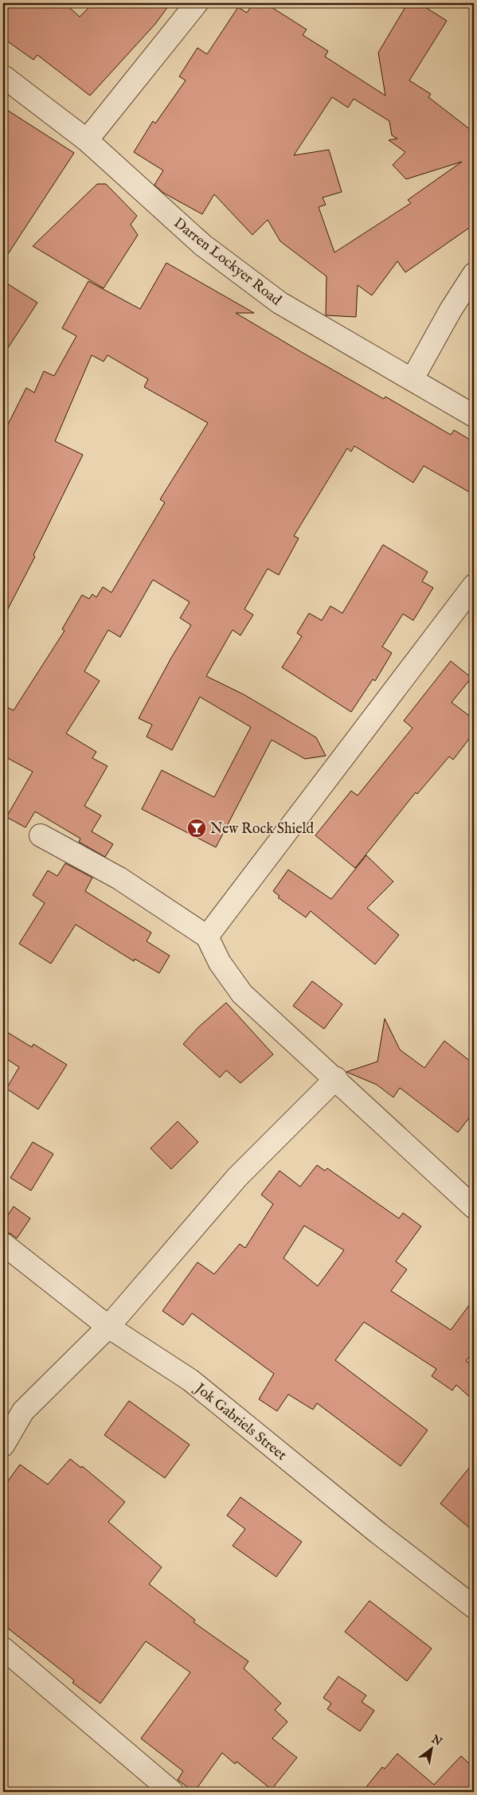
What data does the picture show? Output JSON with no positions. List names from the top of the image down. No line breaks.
{"streets":{"street":["Darren Lockyer Road","Jok Gabriels Street"]},"places":{"bar":["New Rock Shield"]},"north":"top right"}
